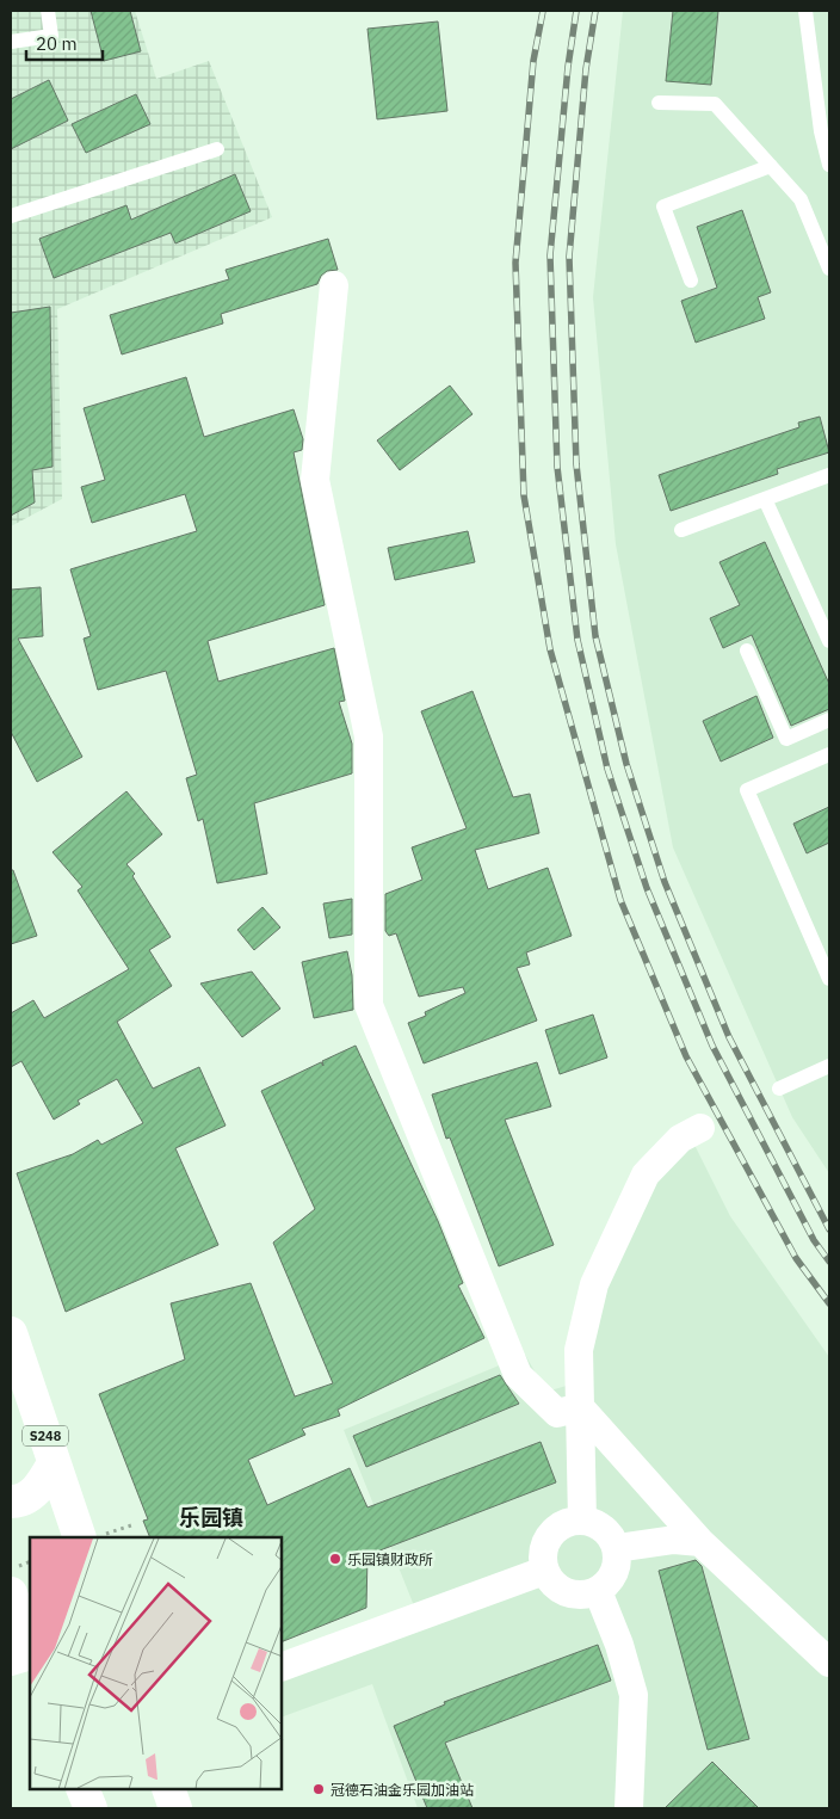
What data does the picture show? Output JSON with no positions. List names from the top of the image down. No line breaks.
{"streets":{"main road":["S248"]},"districts":["乐园镇"],"places":["乐园镇财政所","冠德石油金乐园加油站"],"scale_bar":"20 m"}
